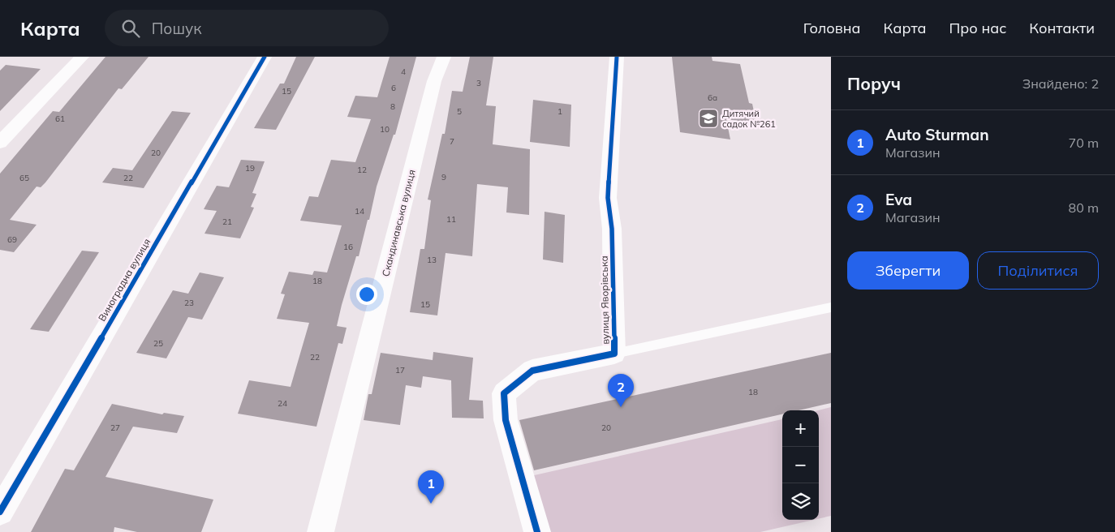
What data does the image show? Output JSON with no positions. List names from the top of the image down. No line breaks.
{"streets":{"street":["Скандинавська вулиця","Виноградна вулиця","вулиця Яворівська"]},"places":{"school or university":["Дитячий садок №261"]},"house_numbers":["4","3","6","15","6а","8","5","1","61","10","7","20","19","12","9","65","22","14","11","21","69","16","13","18","23","15","25","22","17","18","24","27","20"],"page":{"header":"Карта","search":"Пошук","nav":["Головна","Карта","Про нас","Контакти"],"heading":["Поруч","Знайдено: 2"],"list":[{"mark":"1","name":"Auto Sturman","note":"Магазин","value":"70 m"},{"mark":"2","name":"Eva","note":"Магазин","value":"80 m"}],"buttons":["Зберегти","Поділитися"],"pins":["2","1"],"map_buttons":["+","−"]}}
